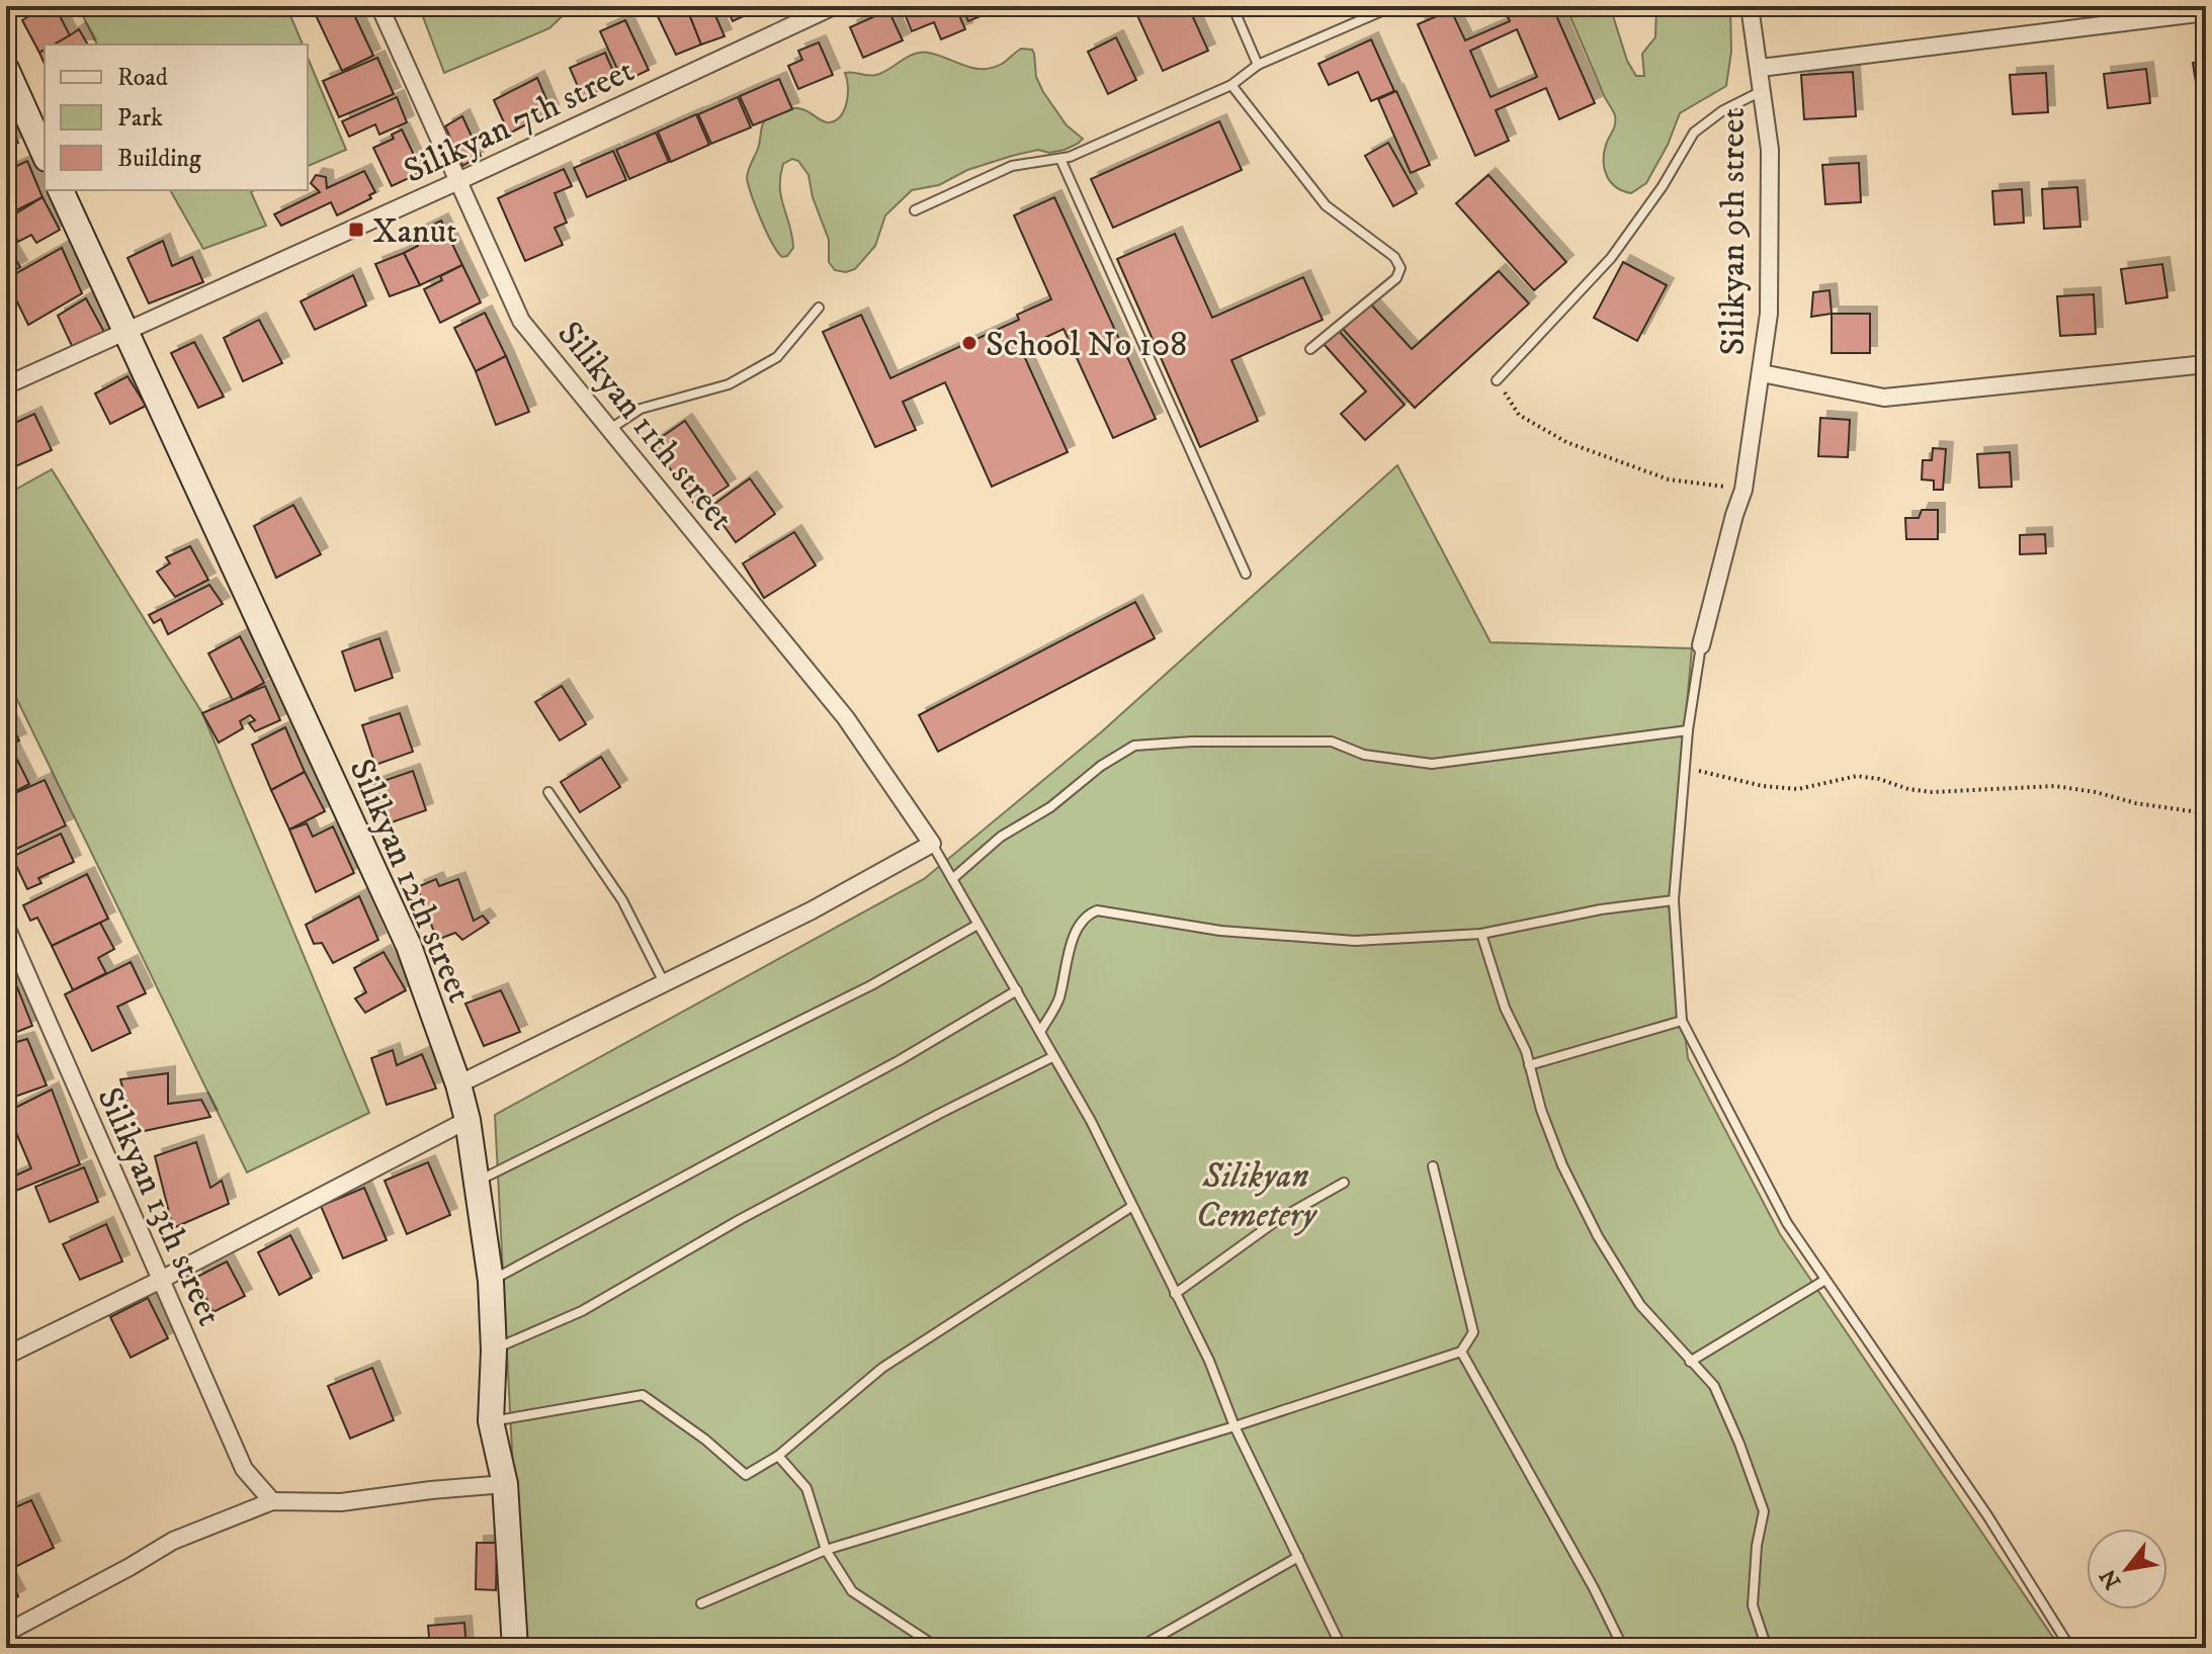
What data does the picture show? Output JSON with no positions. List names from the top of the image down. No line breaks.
{"streets":{"main road":["Silikyan 12th street"],"street":["Silikyan 7th street","Silikyan 9th street","Silikyan 11th street","Silikyan 13th street"]},"crossings":[["Silikyan 7th street","Silikyan 11th street"],["Silikyan 7th street","Silikyan 12th street"]],"parks":["Silikyan Cemetery"],"places":{"transit":["Xanut"],"other":["School No 108"]},"legend":["Road","Park","Building"],"north":"bottom left"}
